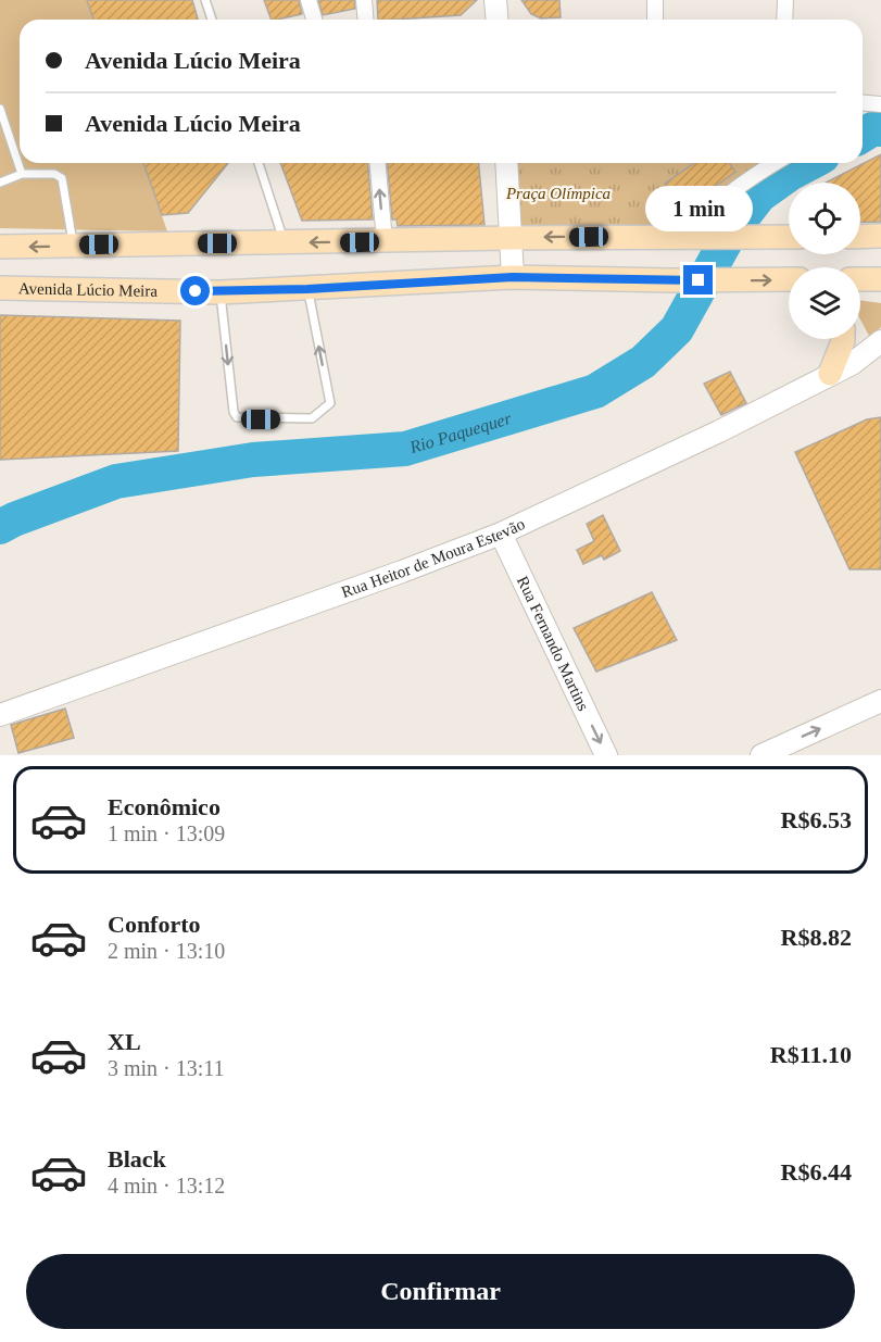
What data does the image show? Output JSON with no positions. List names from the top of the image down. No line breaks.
{"streets":{"main road":["Avenida Lúcio Meira","Rua Heitor de Moura Estevão","Rua Fernando Martins"]},"crossings":[["Rua Heitor de Moura Estevão","Rua Fernando Martins"]],"one_way":["Rua Fernando Martins"],"water":["Rio Paquequer"],"parks":["Praça Olímpica"],"page":{"banner":["Avenida Lúcio Meira","Avenida Lúcio Meira"],"bubble":"1 min","list":[{"name":"Econômico","note":"1 min · 13:09","value":"R$6.53"},{"name":"Conforto","note":"2 min · 13:10","value":"R$8.82"},{"name":"XL","note":"3 min · 13:11","value":"R$11.10"},{"name":"Black","note":"4 min · 13:12","value":"R$6.44"}],"buttons":"Confirmar"}}
